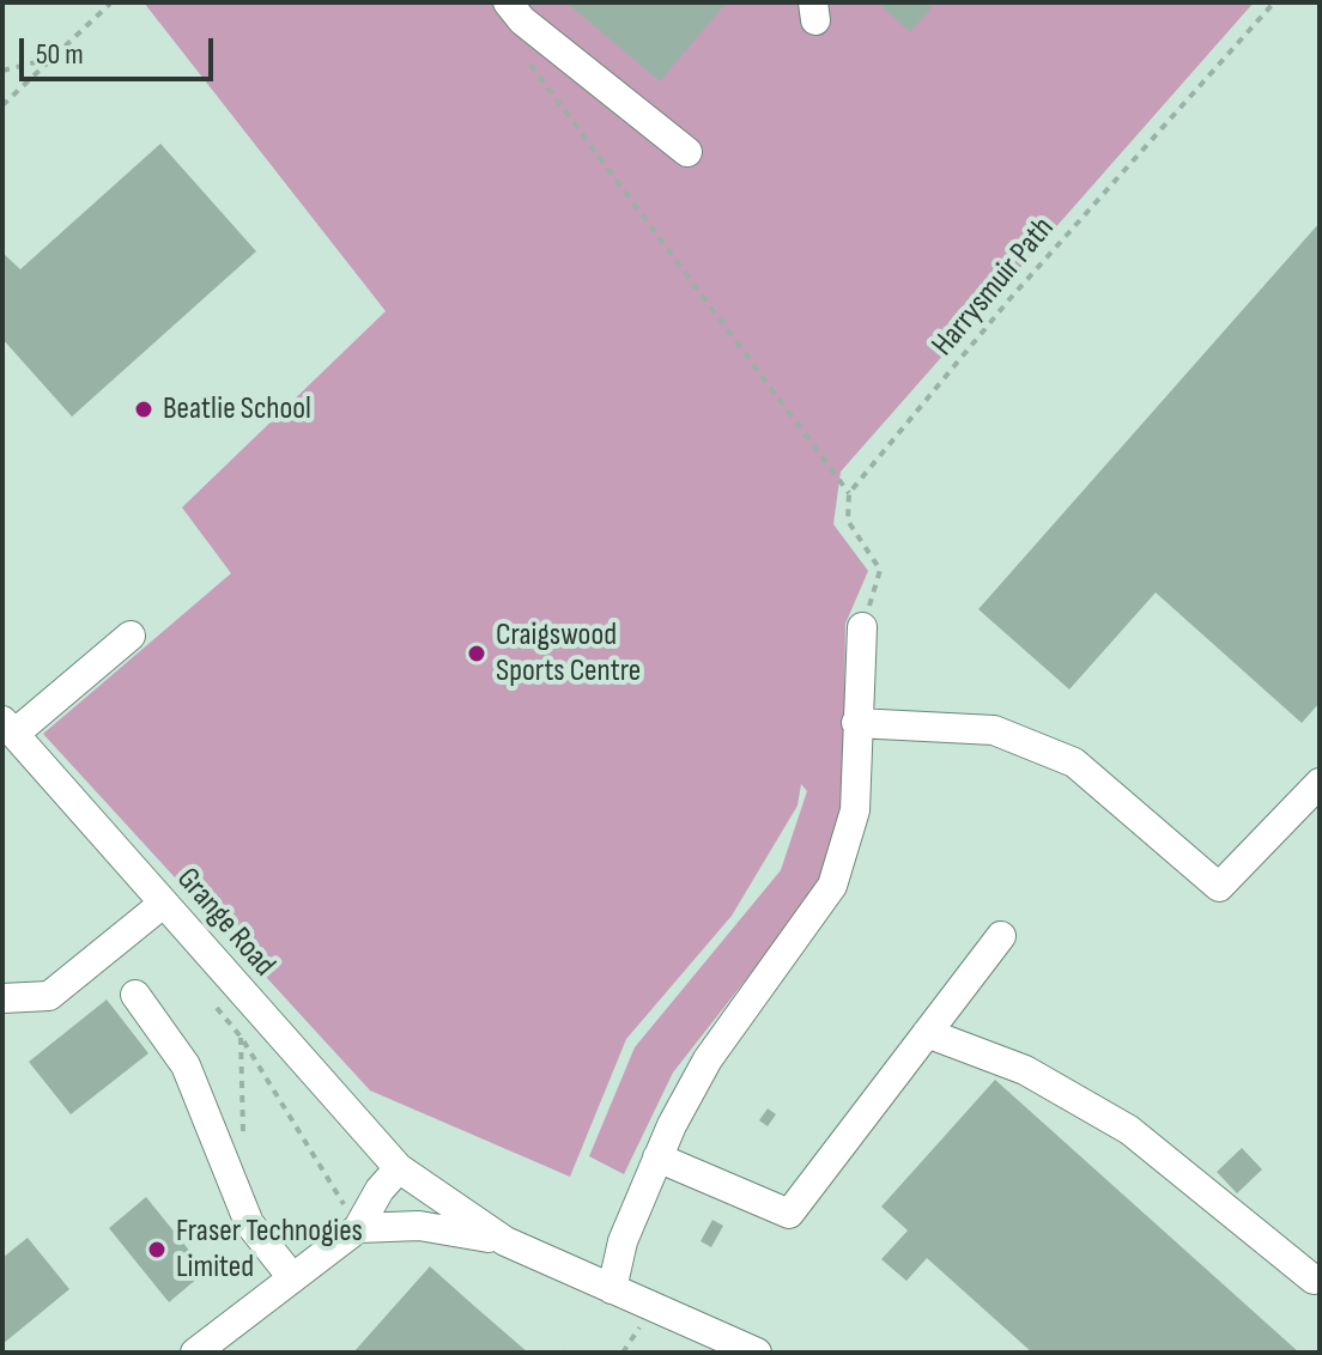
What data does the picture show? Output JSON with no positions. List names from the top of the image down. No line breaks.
{"streets":{"street":["Grange Road"],"path":["Harrysmuir Path"]},"places":["Beatlie School","Craigswood Sports Centre","Fraser Technogies Limited"],"scale_bar":"50 m"}
